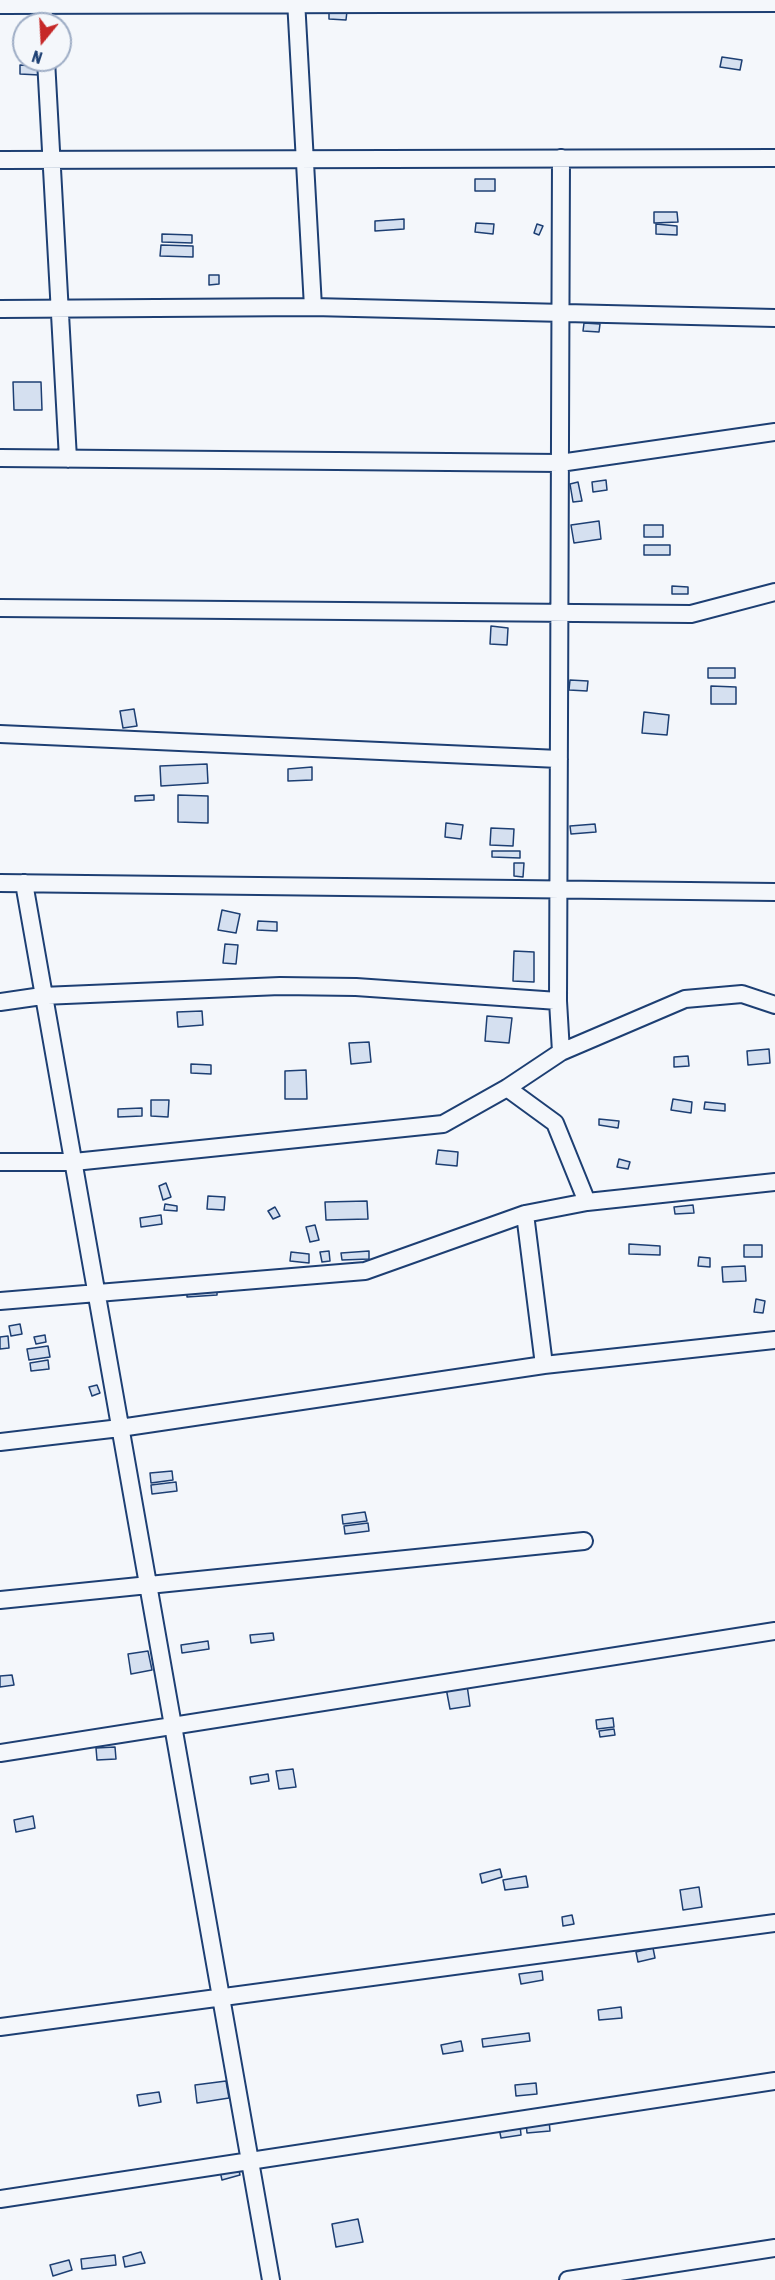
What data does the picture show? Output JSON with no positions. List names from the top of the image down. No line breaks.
{"north":"bottom"}
